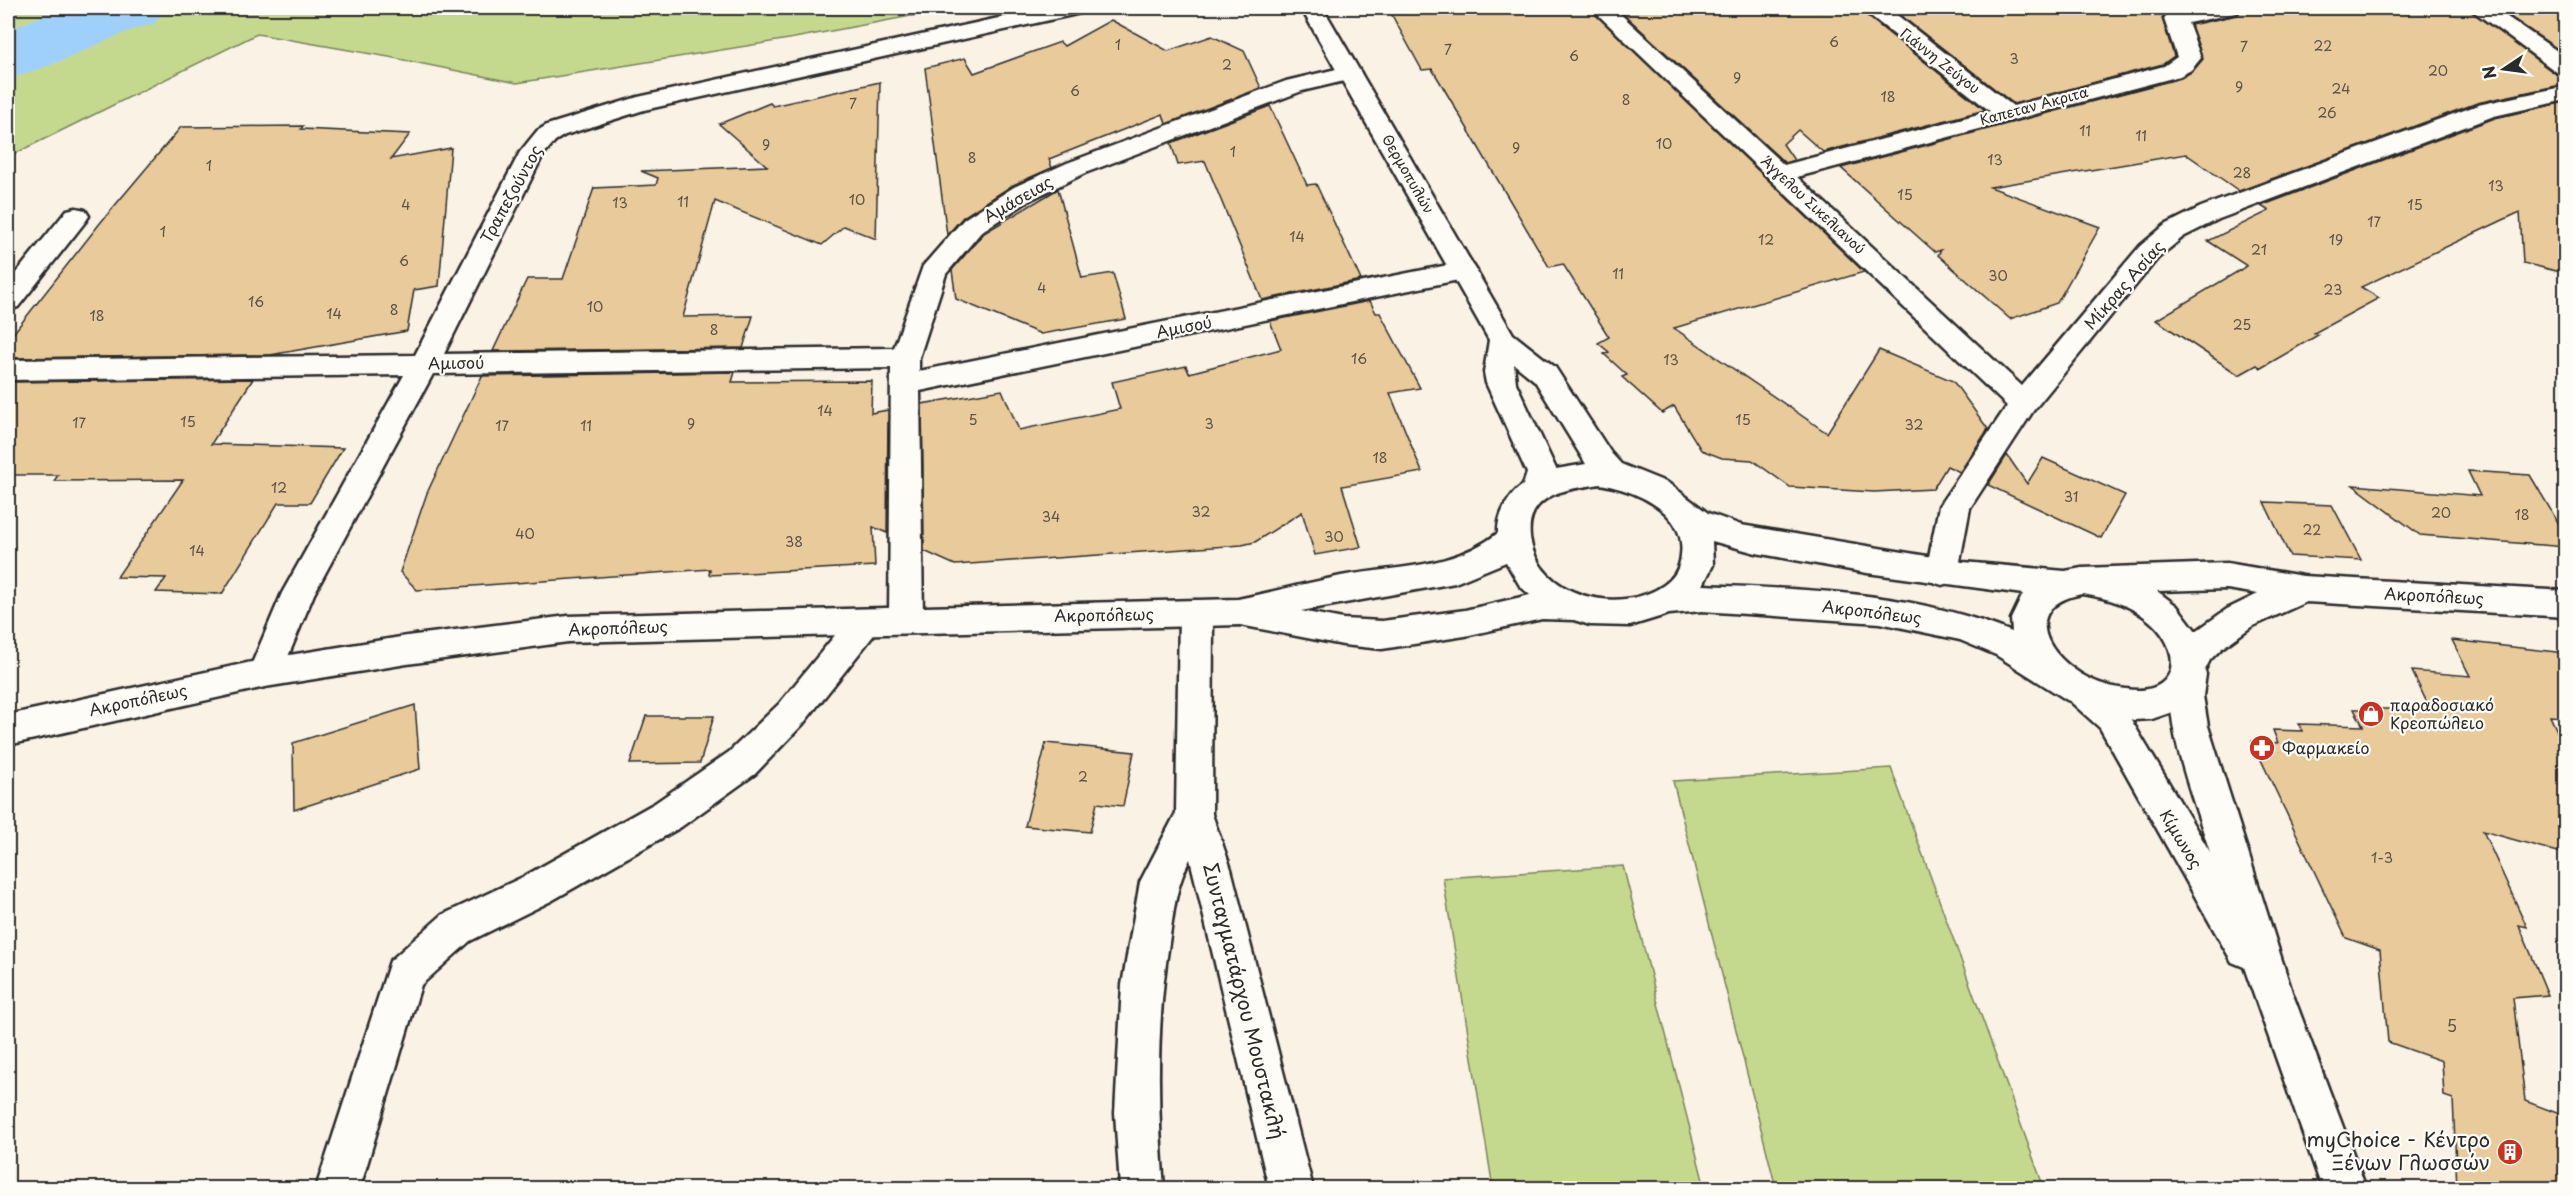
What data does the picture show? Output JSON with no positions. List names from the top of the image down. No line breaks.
{"streets":{"street":["Γιάννη Ζεύγου","Καπεταν Ακριτα","Θερμοπυλών","Τραπεζούντος","Αμάσειας","Άγγελου Σικελιανού","Μίκρας Ασίας","Αμισού","Ακροπόλεως","Κίμωνος","Συνταγματάρχου Μουστακλή"]},"crossings":[["Γιάννη Ζεύγου","Καπεταν Ακριτα"],["Καπεταν Ακριτα","Άγγελου Σικελιανού"],["Θερμοπυλών","Αμάσειας"],["Θερμοπυλών","Αμισού"],["Θερμοπυλών","Ακροπόλεως"],["Τραπεζούντος","Αμισού"],["Τραπεζούντος","Ακροπόλεως"],["Αμάσειας","Αμισού"],["Αμάσειας","Ακροπόλεως"],["Άγγελου Σικελιανού","Μίκρας Ασίας"],["Μίκρας Ασίας","Ακροπόλεως"],["Ακροπόλεως","Κίμωνος"]],"places":{"shop":["παραδοσιακό Κρεοπώλειο"],"pharmacy":["Φαρμακείο"],"building":["myChoice - Κέντρο Ξένων Γλωσσών"]},"house_numbers":["6","1","22","7","7","6","3","2","20","9","9","24","6","18","8","7","26","11","11","10","9","9","1","8","13","1","28","13","15","10","11","13","4","15","17","1","14","12","19","21","6","11","30","4","23","16","10","8","14","18","25","8","16","13","14","5","15","15","17","9","3","32","17","11","18","12","31","32","20","18","34","22","40","30","38","14","2","1-3","5"],"north":"left"}
